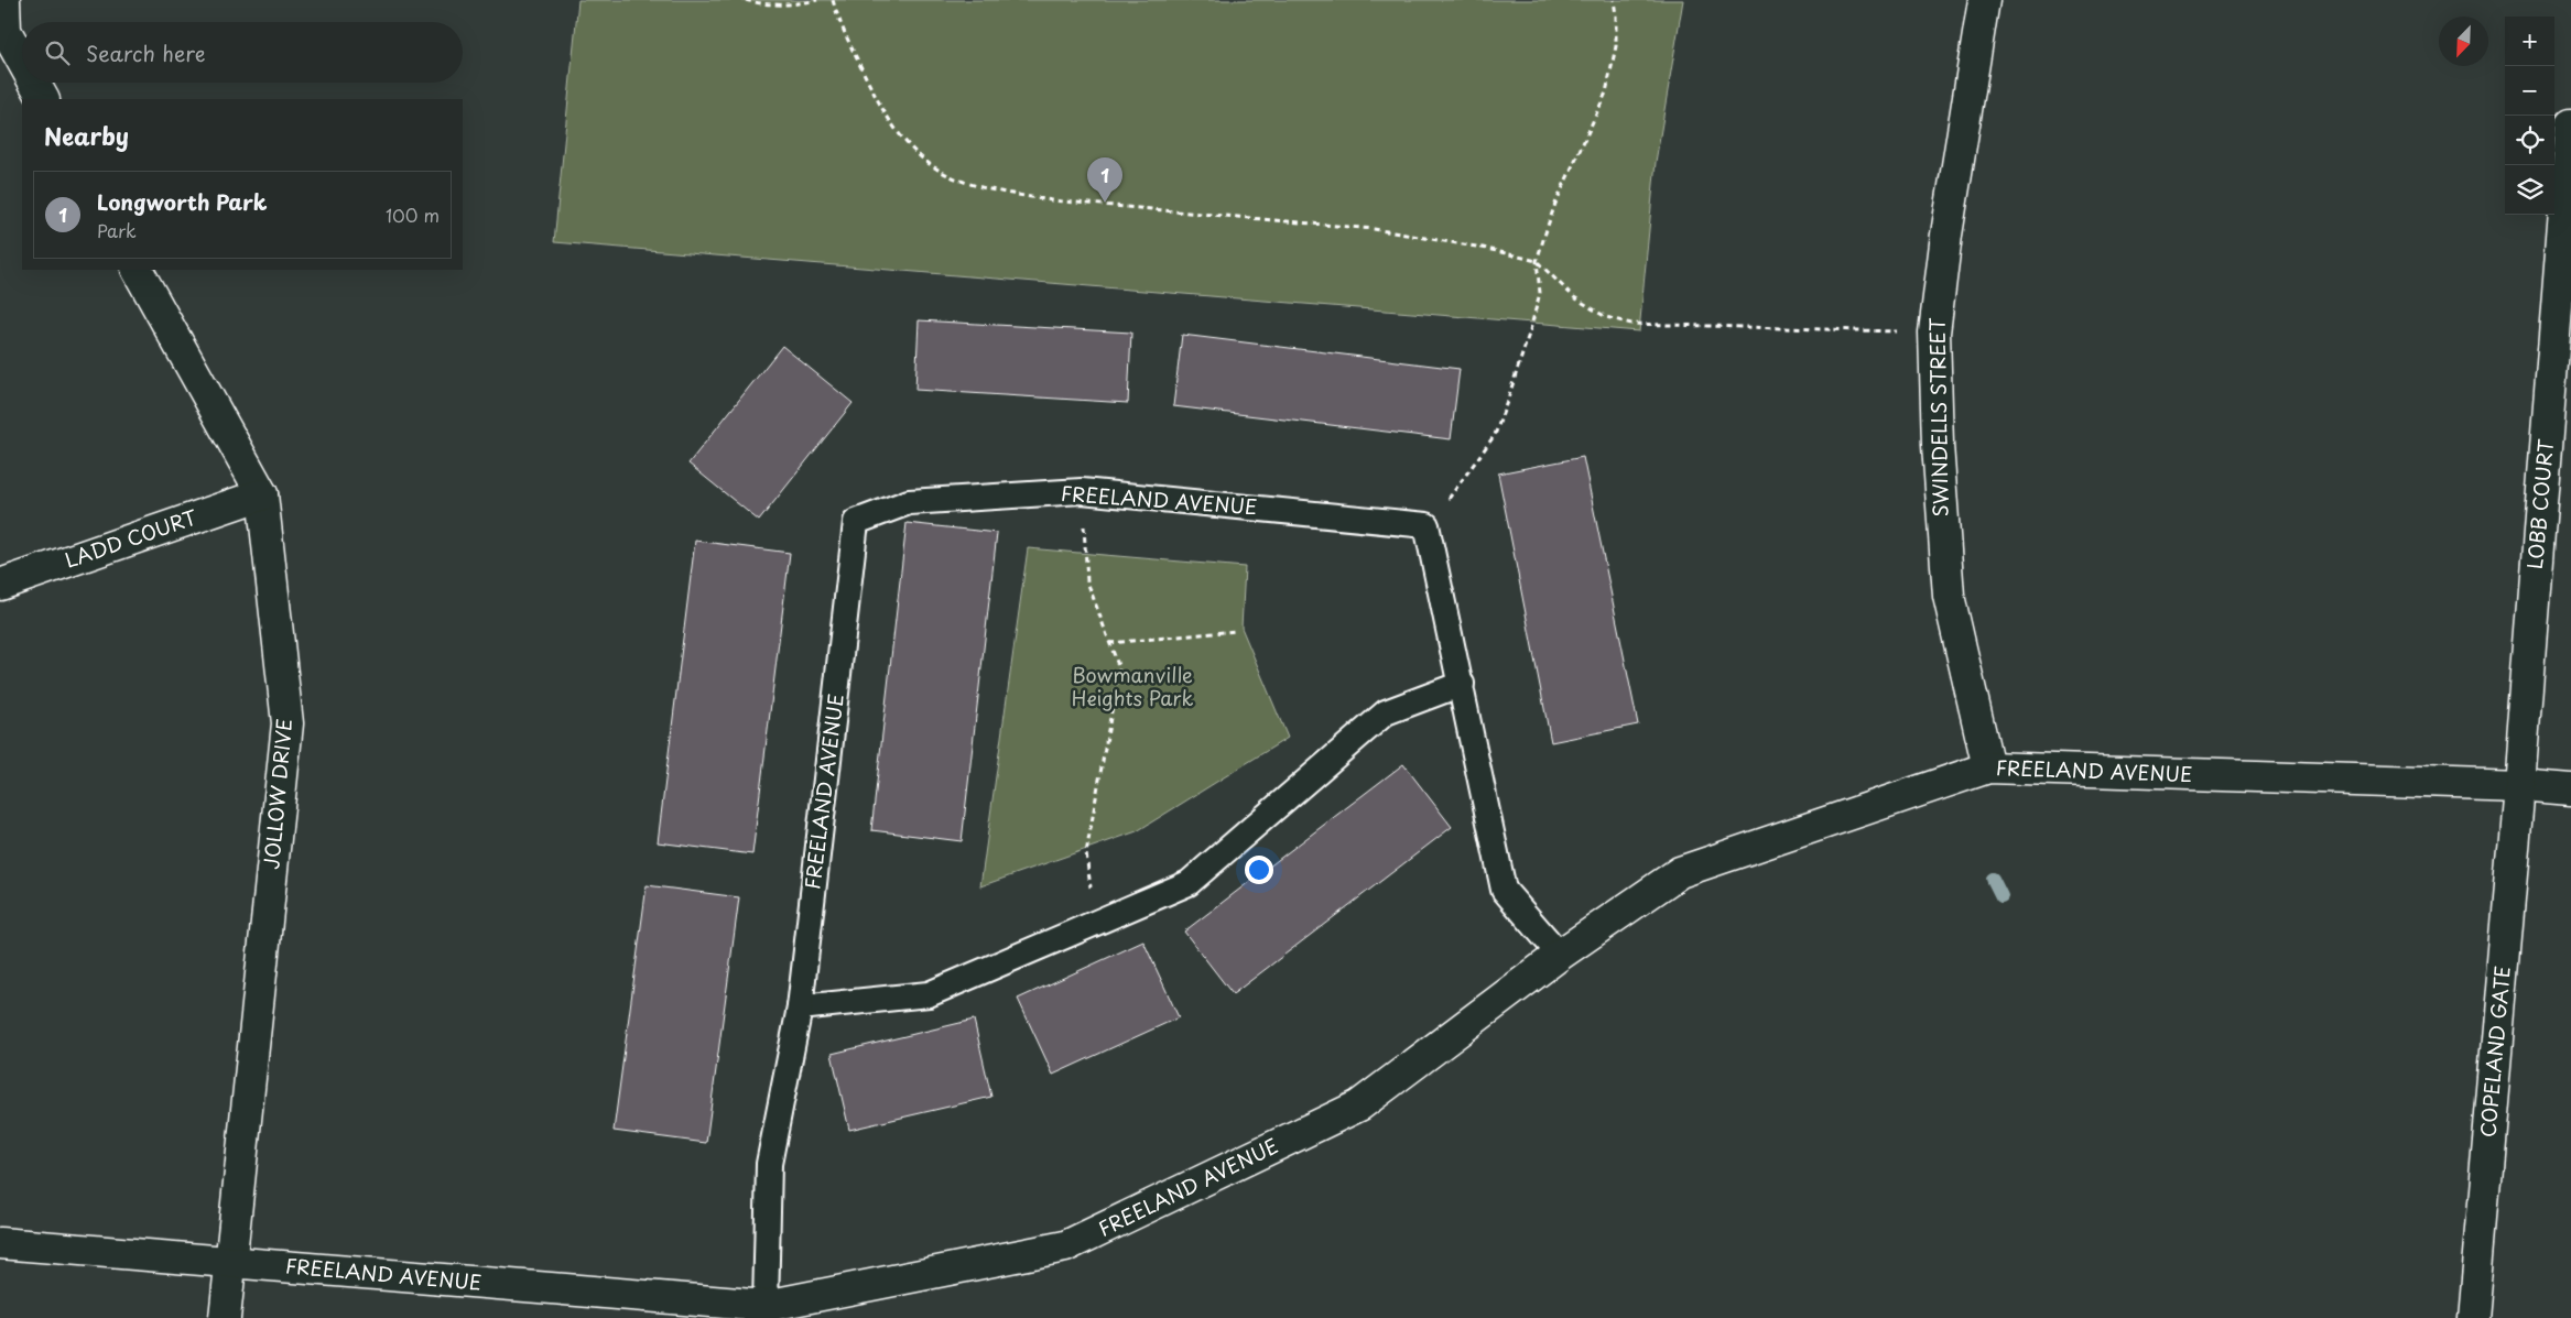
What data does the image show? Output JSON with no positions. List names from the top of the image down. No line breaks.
{"streets":{"street":["SWINDELLS STREET","FREELAND AVENUE","LOBB COURT","LADD COURT","JOLLOW DRIVE","COPELAND GATE"]},"crossings":[["SWINDELLS STREET","FREELAND AVENUE"],["FREELAND AVENUE","LOBB COURT"],["FREELAND AVENUE","JOLLOW DRIVE"],["FREELAND AVENUE","COPELAND GATE"],["LOBB COURT","COPELAND GATE"],["LADD COURT","JOLLOW DRIVE"]],"parks":["Bowmanville Heights Park"],"north":"bottom left","page":{"map_buttons":["+","−"],"search":"Search here","heading":"Nearby","pins":"1","list":[{"mark":"1","name":"Longworth Park","note":"Park","value":"100 m"}]}}
